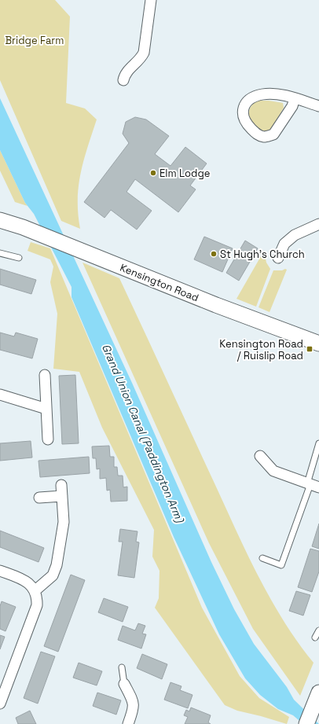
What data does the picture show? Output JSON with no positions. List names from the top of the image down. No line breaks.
{"streets":{"street":["Kensington Road"]},"water":["Grand Union Canal (Paddington Arm)"],"parks":["Bridge Farm"],"places":{"other":["Elm Lodge","St Hugh's Church"],"transit":["Kensington Road / Ruislip Road"]}}
